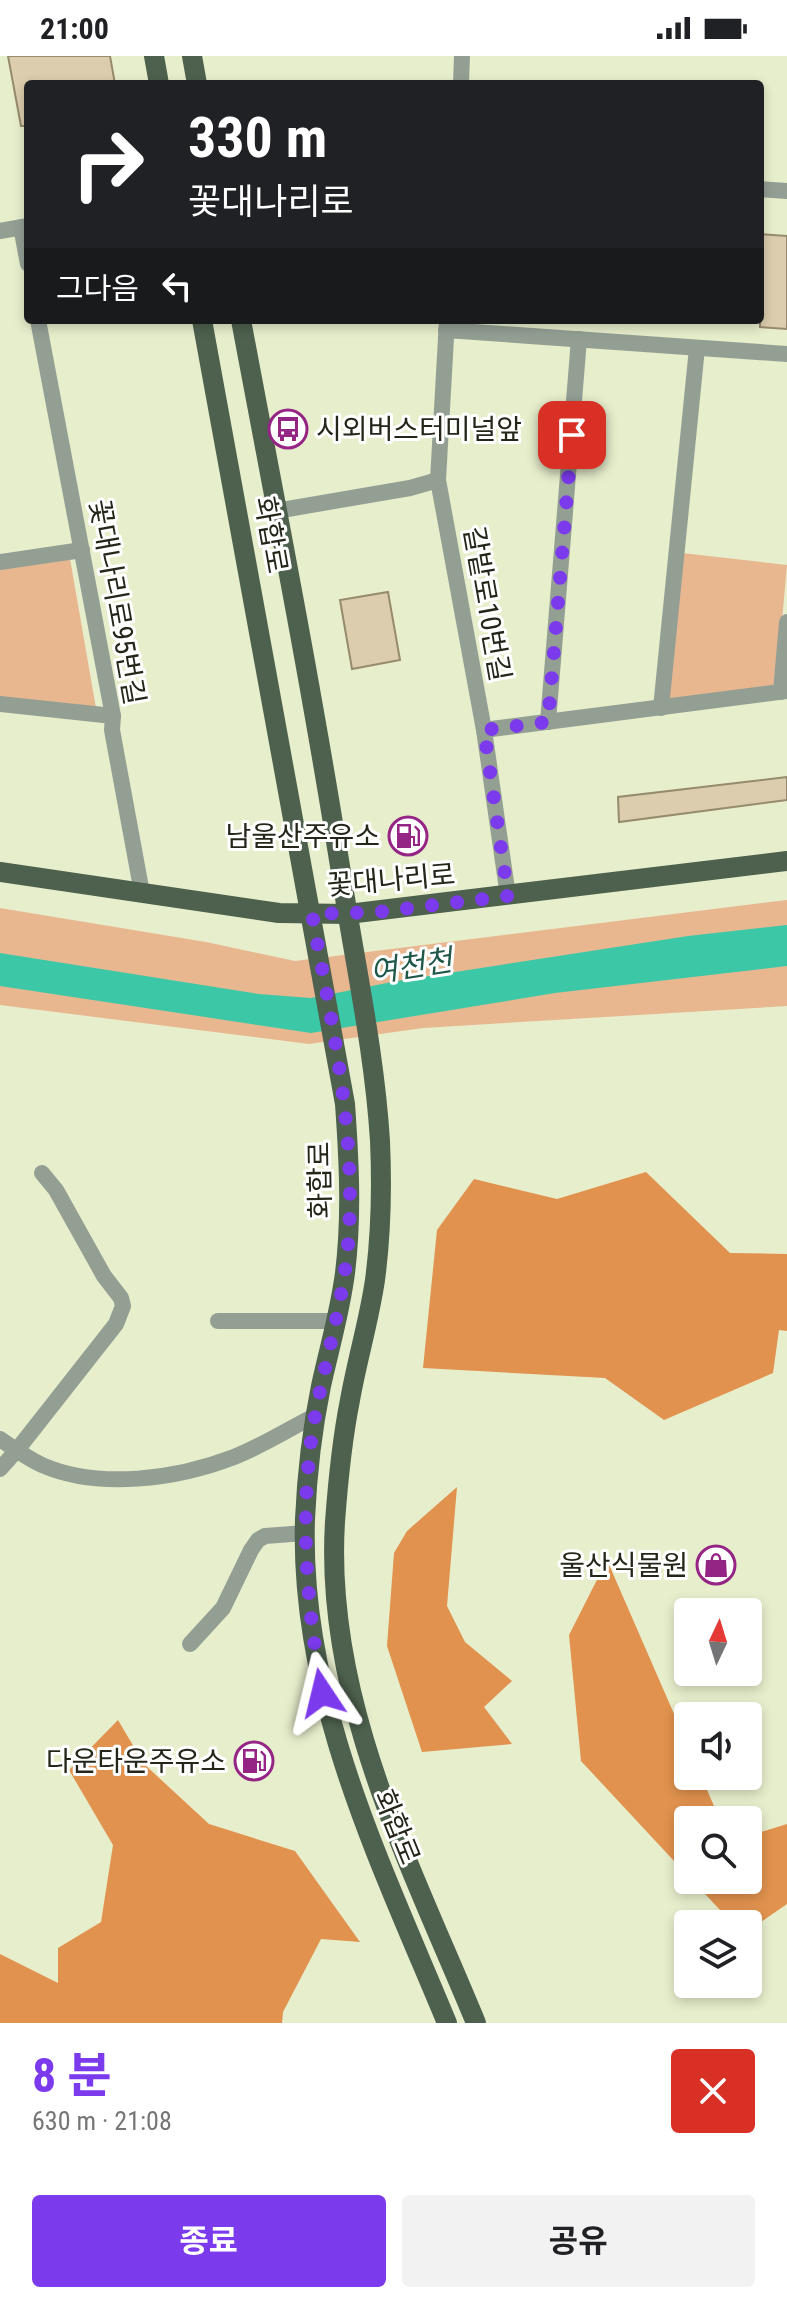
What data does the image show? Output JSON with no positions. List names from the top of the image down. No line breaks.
{"streets":{"main road":["화합로","꽃대나리로"],"street":["꽃대나리로95번길","갈밭로10번길"]},"crossings":[["화합로","꽃대나리로"],["꽃대나리로95번길","꽃대나리로"],["갈밭로10번길","꽃대나리로"]],"water":["여천천"],"places":{"bus stop":["시외버스터미널앞"],"fuel station":["남울산주유소","다운타운주유소"],"shop":["울산식물원"]},"north":"top","page":{"status":"21:00","turn":["330 m","꽃대나리로"],"then":"그다음","heading":["8 분","630 m · 21:08"],"buttons":["종료","공유"]}}
